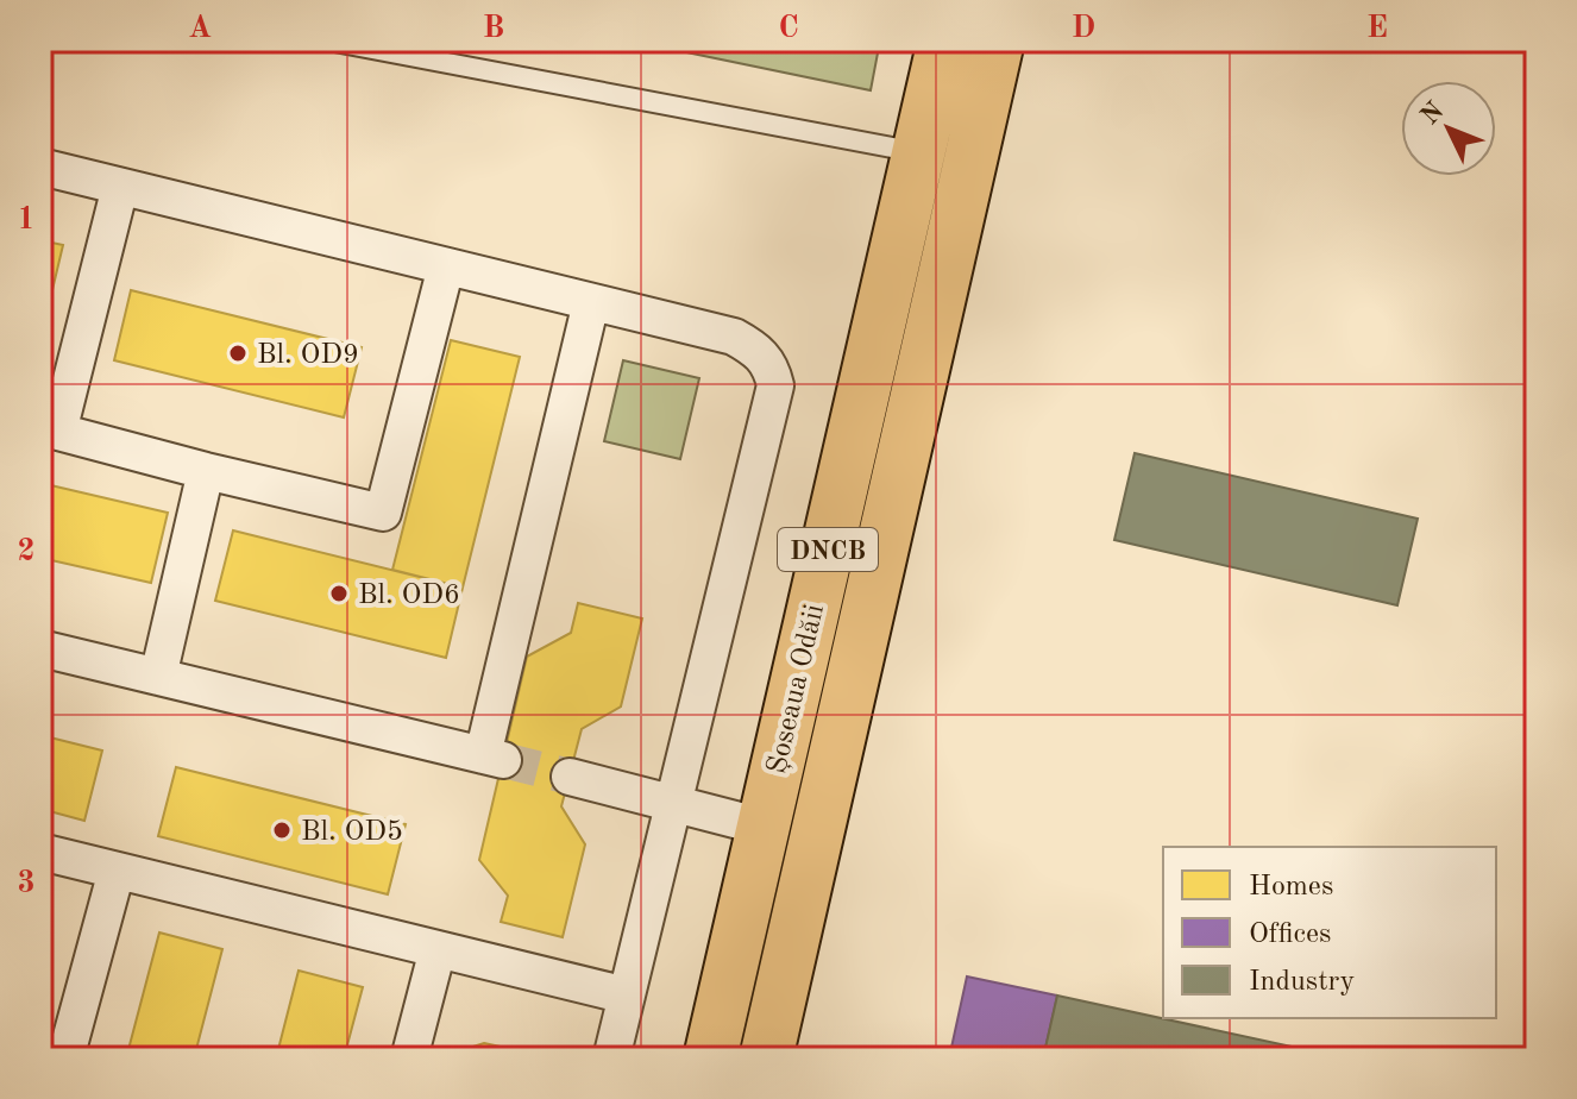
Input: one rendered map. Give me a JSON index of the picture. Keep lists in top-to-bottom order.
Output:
{
  "streets": {
    "main road": ["DNCB", "Șoseaua Odăii"]
  },
  "places": ["Bl. OD9", "Bl. OD6", "Bl. OD5"],
  "legend": ["Homes", "Offices", "Industry"],
  "north": "top left",
  "grid": {
    "columns": [
      "A",
      "B",
      "C",
      "D",
      "E"
    ],
    "rows": ["1", "2", "3"]
  }
}
